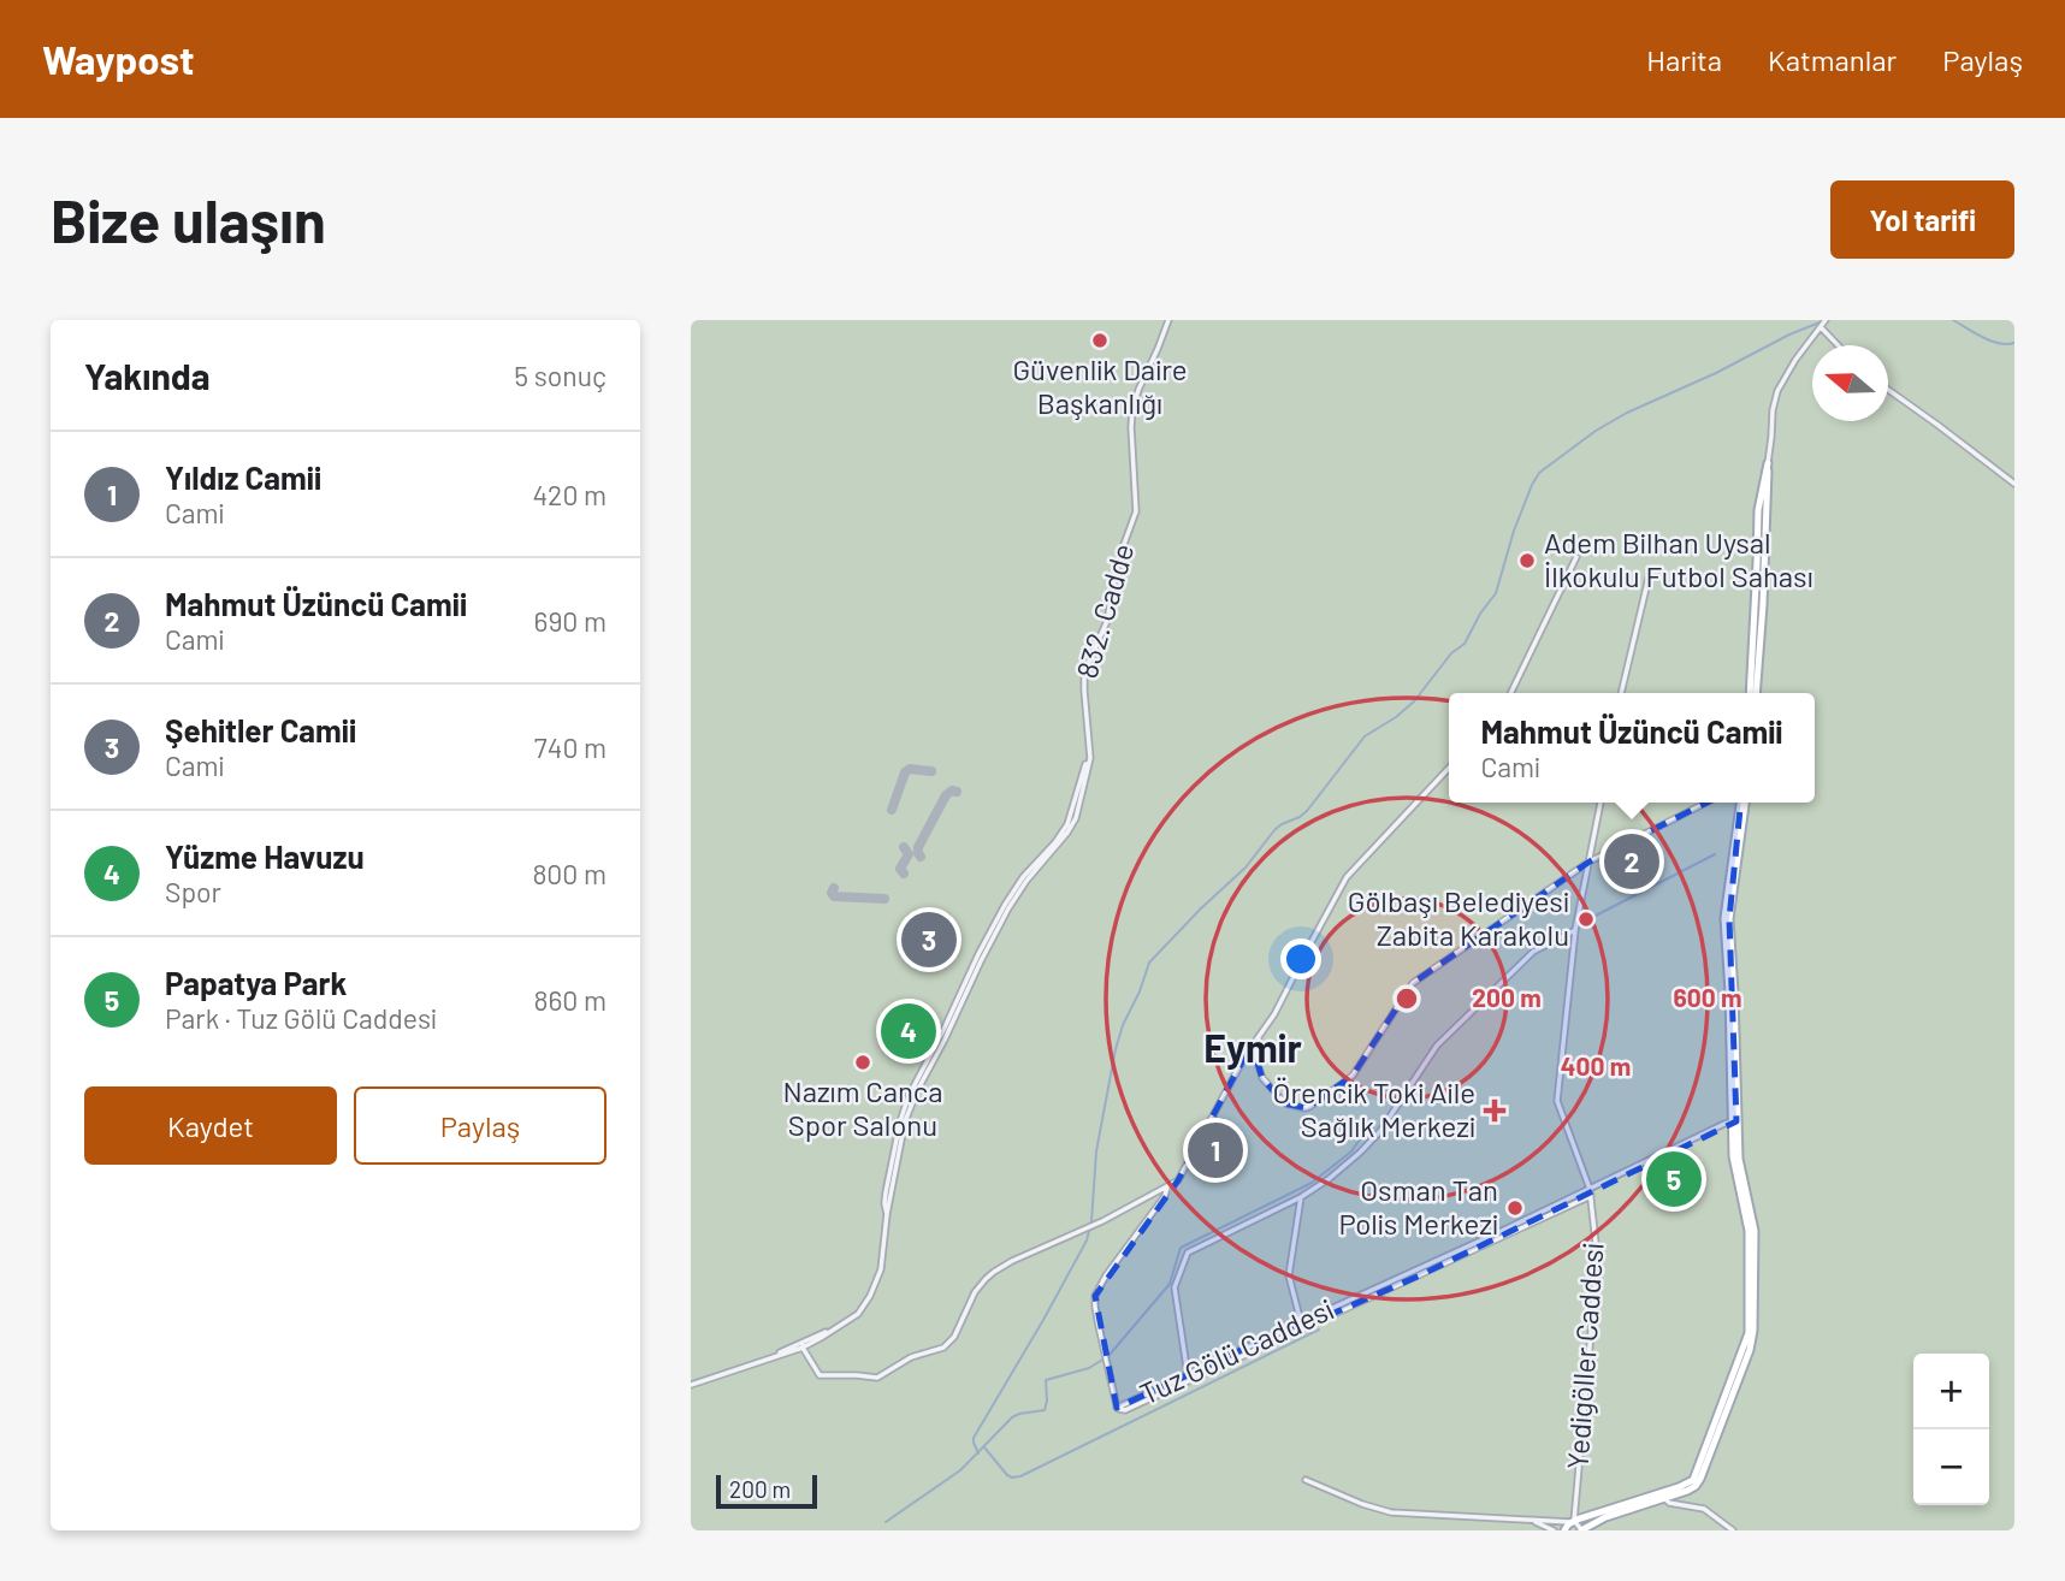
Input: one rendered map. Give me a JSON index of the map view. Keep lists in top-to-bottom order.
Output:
{
  "streets": {
    "street": ["832. Cadde", "Tuz Gölü Caddesi", "Yedigöller Caddesi"]
  },
  "crossings": [
    ["Tuz Gölü Caddesi", "Yedigöller Caddesi"]
  ],
  "districts": ["Eymir"],
  "places": {
    "other": [
      "Güvenlik Daire Başkanlığı",
      "Adem Bilhan Uysal İlkokulu Futbol Sahası",
      "Gölbaşı Belediyesi Zabita Karakolu",
      "Nazım Canca Spor Salonu",
      "Osman Tan Polis Merkezi"
    ],
    "health": ["Örencik Toki Aile Sağlık Merkezi"]
  },
  "scale_bar": "200 m",
  "north": "left",
  "page": {
    "header": "Waypost",
    "nav": ["Harita", "Katmanlar", "Paylaş"],
    "buttons": [
      "Yol tarifi",
      ["Kaydet", "Paylaş"]
    ],
    "title": "Bize ulaşın",
    "heading": ["Yakında", "5 sonuç"],
    "list": [
      {
        "mark": "1",
        "name": "Yıldız Camii",
        "note": "Cami",
        "value": "420 m"
      },
      {
        "mark": "2",
        "name": "Mahmut Üzüncü Camii",
        "note": "Cami",
        "value": "690 m"
      },
      {
        "mark": "3",
        "name": "Şehitler Camii",
        "note": "Cami",
        "value": "740 m"
      },
      {
        "mark": "4",
        "name": "Yüzme Havuzu",
        "note": "Spor",
        "value": "800 m"
      },
      {
        "mark": "5",
        "name": "Papatya Park",
        "note": "Park · Tuz Gölü Caddesi",
        "value": "860 m"
      }
    ],
    "popup": ["Mahmut Üzüncü Camii", "Cami"],
    "pins": [
      "2",
      "3",
      "4",
      "1",
      "5"
    ],
    "map_buttons": ["+", "−"],
    "scale": "200 m"
  },
  "rings": ["200 m", "600 m", "400 m"]
}
